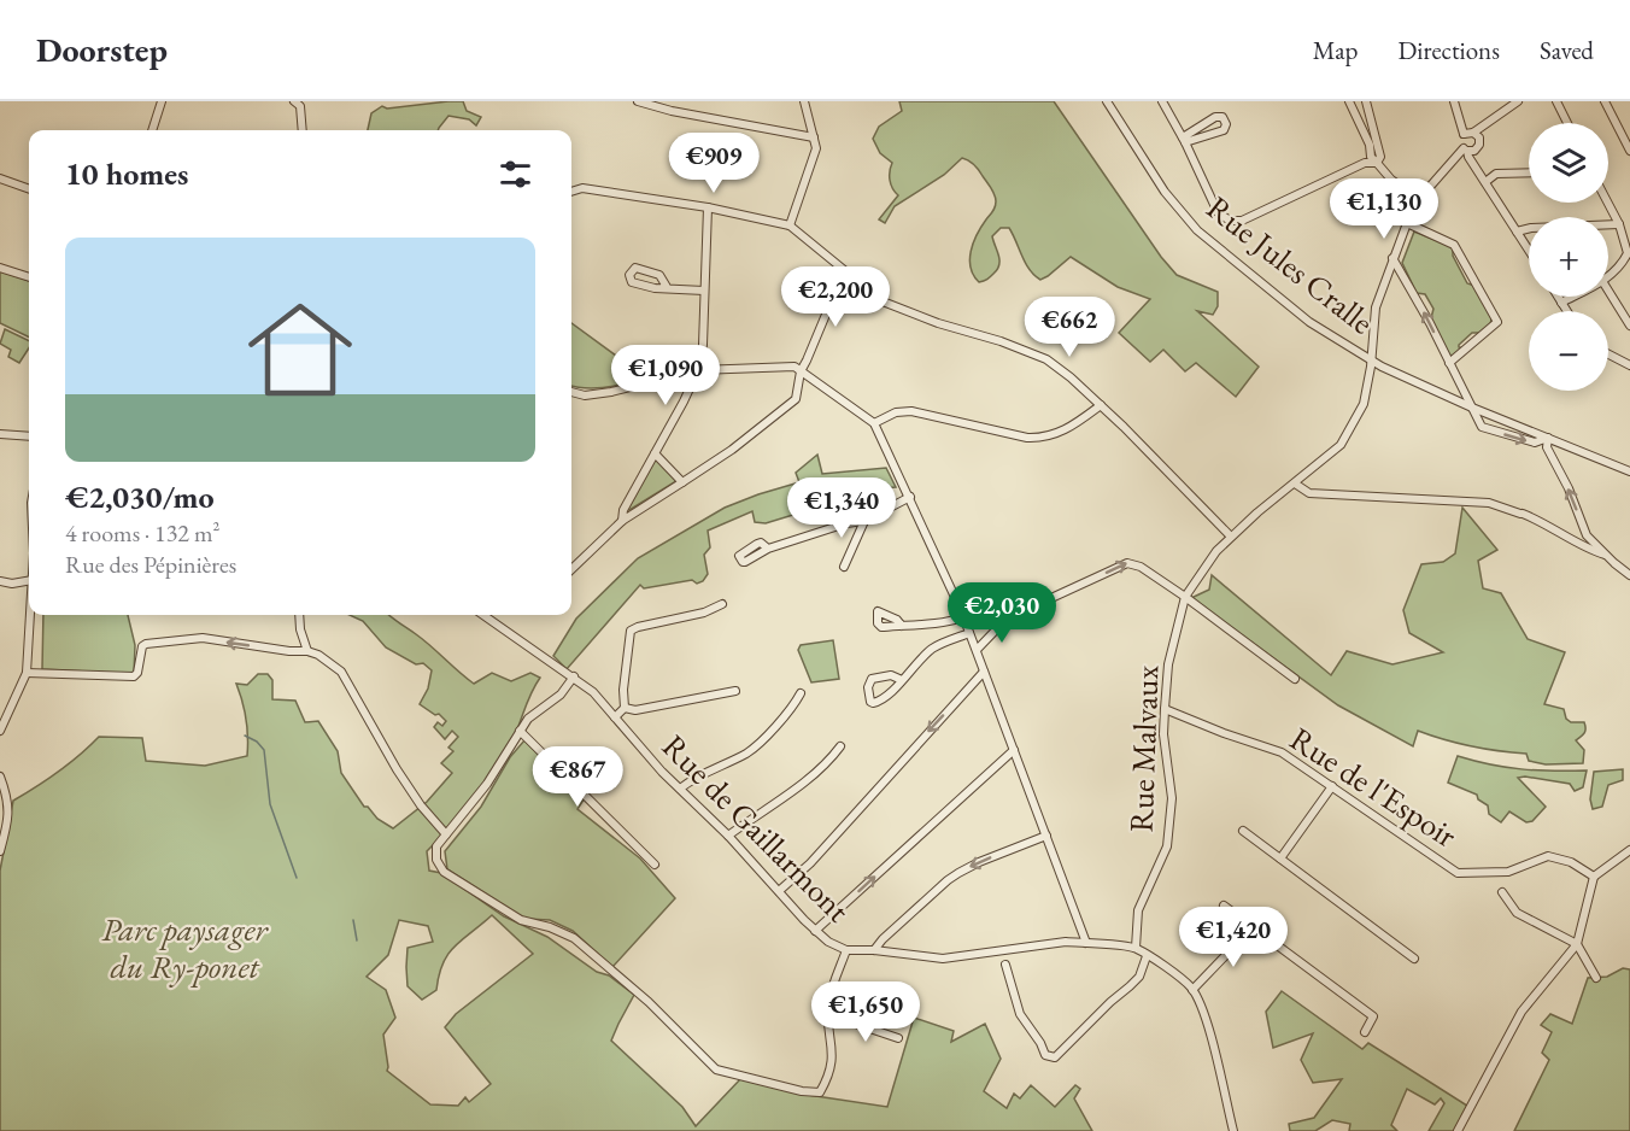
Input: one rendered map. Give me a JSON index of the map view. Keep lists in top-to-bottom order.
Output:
{
  "streets": {
    "street": [
      "Rue Jules Cralle",
      "Rue Malvaux",
      "Rue de l'Espoir",
      "Rue de Gaillarmont"
    ]
  },
  "crossings": [
    ["Rue Jules Cralle", "Rue Malvaux"],
    ["Rue Malvaux", "Rue de l'Espoir"],
    ["Rue Malvaux", "Rue de Gaillarmont"]
  ],
  "parks": ["Parc paysager du Ry-ponet"],
  "page": {
    "header": "Doorstep",
    "nav": ["Map", "Directions", "Saved"],
    "map_buttons": ["+", "−"],
    "heading": "10 homes",
    "price": [
      "€909",
      "€1,130",
      "€2,200",
      "€662",
      "€1,090",
      "€1,340",
      "€2,030",
      "€867",
      "€1,420",
      "€1,650"
    ],
    "list": [
      {
        "name": "€2,030/mo",
        "note": "4 rooms · 132 m² · Rue des Pépinières"
      }
    ]
  }
}
